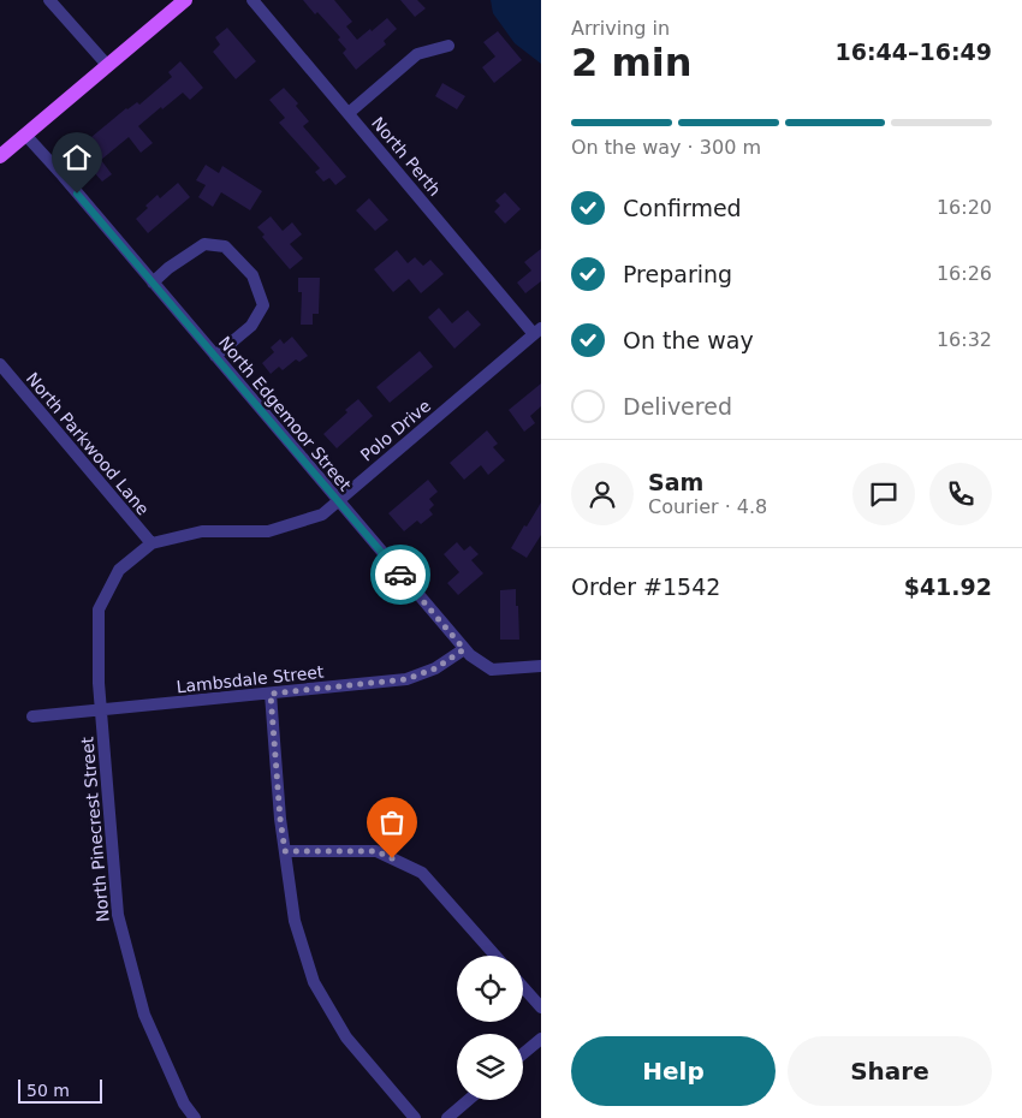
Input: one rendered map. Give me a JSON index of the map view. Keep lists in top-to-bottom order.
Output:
{
  "streets": {
    "street": [
      "North Perth",
      "North Edgemoor Street",
      "Polo Drive",
      "North Parkwood Lane",
      "Lambsdale Street",
      "North Pinecrest Street"
    ]
  },
  "crossings": [
    ["North Perth", "Polo Drive"],
    ["North Edgemoor Street", "Polo Drive"],
    ["North Edgemoor Street", "Lambsdale Street"],
    ["Polo Drive", "North Parkwood Lane"],
    ["Polo Drive", "North Pinecrest Street"],
    ["North Parkwood Lane", "North Pinecrest Street"],
    ["Lambsdale Street", "North Pinecrest Street"]
  ],
  "scale_bar": "50 m",
  "page": {
    "heading": ["2 min", "Arriving in", "16:44–16:49"],
    "panel": [
      "Sam",
      "Courier · 4.8",
      "Order #1542",
      "$41.92"
    ],
    "bar": "On the way · 300 m",
    "list": [
      ["Confirmed", "16:20"],
      ["Preparing", "16:26"],
      ["On the way", "16:32"],
      "Delivered"
    ],
    "buttons": ["Help", "Share"],
    "scale": "50 m"
  }
}
